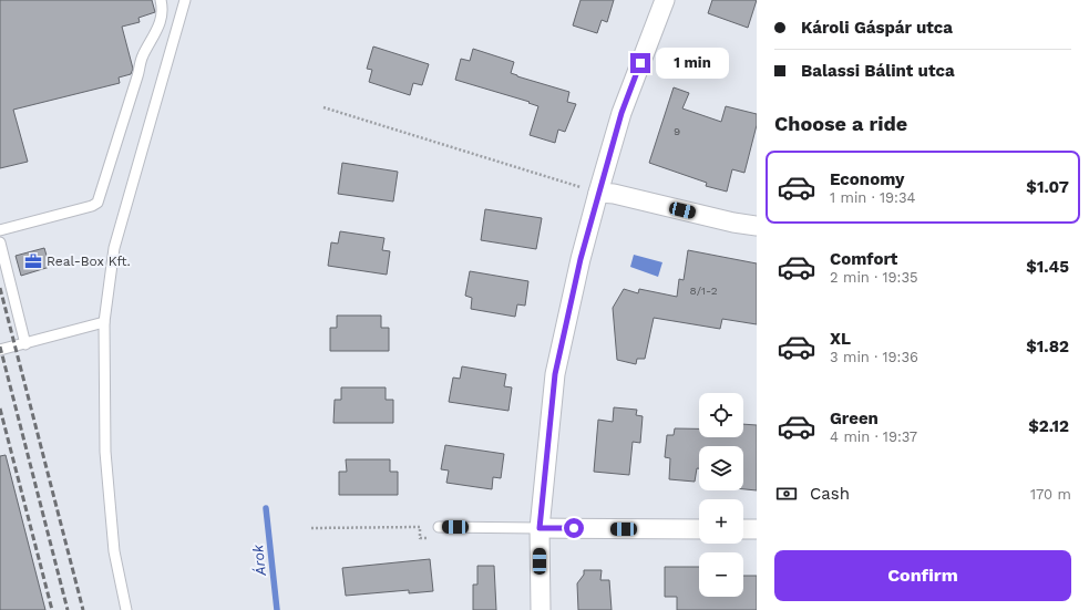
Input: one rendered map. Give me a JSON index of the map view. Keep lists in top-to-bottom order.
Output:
{
  "water": ["Árok"],
  "places": {
    "office": ["Real-Box Kft."]
  },
  "house_numbers": ["9", "8/1-2"],
  "page": {
    "banner": ["Károli Gáspár utca", "Balassi Bálint utca"],
    "bubble": "1 min",
    "heading": "Choose a ride",
    "list": [
      {
        "name": "Economy",
        "note": "1 min · 19:34",
        "value": "$1.07"
      },
      {
        "name": "Comfort",
        "note": "2 min · 19:35",
        "value": "$1.45"
      },
      {
        "name": "XL",
        "note": "3 min · 19:36",
        "value": "$1.82"
      },
      {
        "name": "Green",
        "note": "4 min · 19:37",
        "value": "$2.12"
      }
    ],
    "map_buttons": ["+", "−"],
    "pay": ["Cash", "170 m"],
    "buttons": "Confirm"
  }
}
